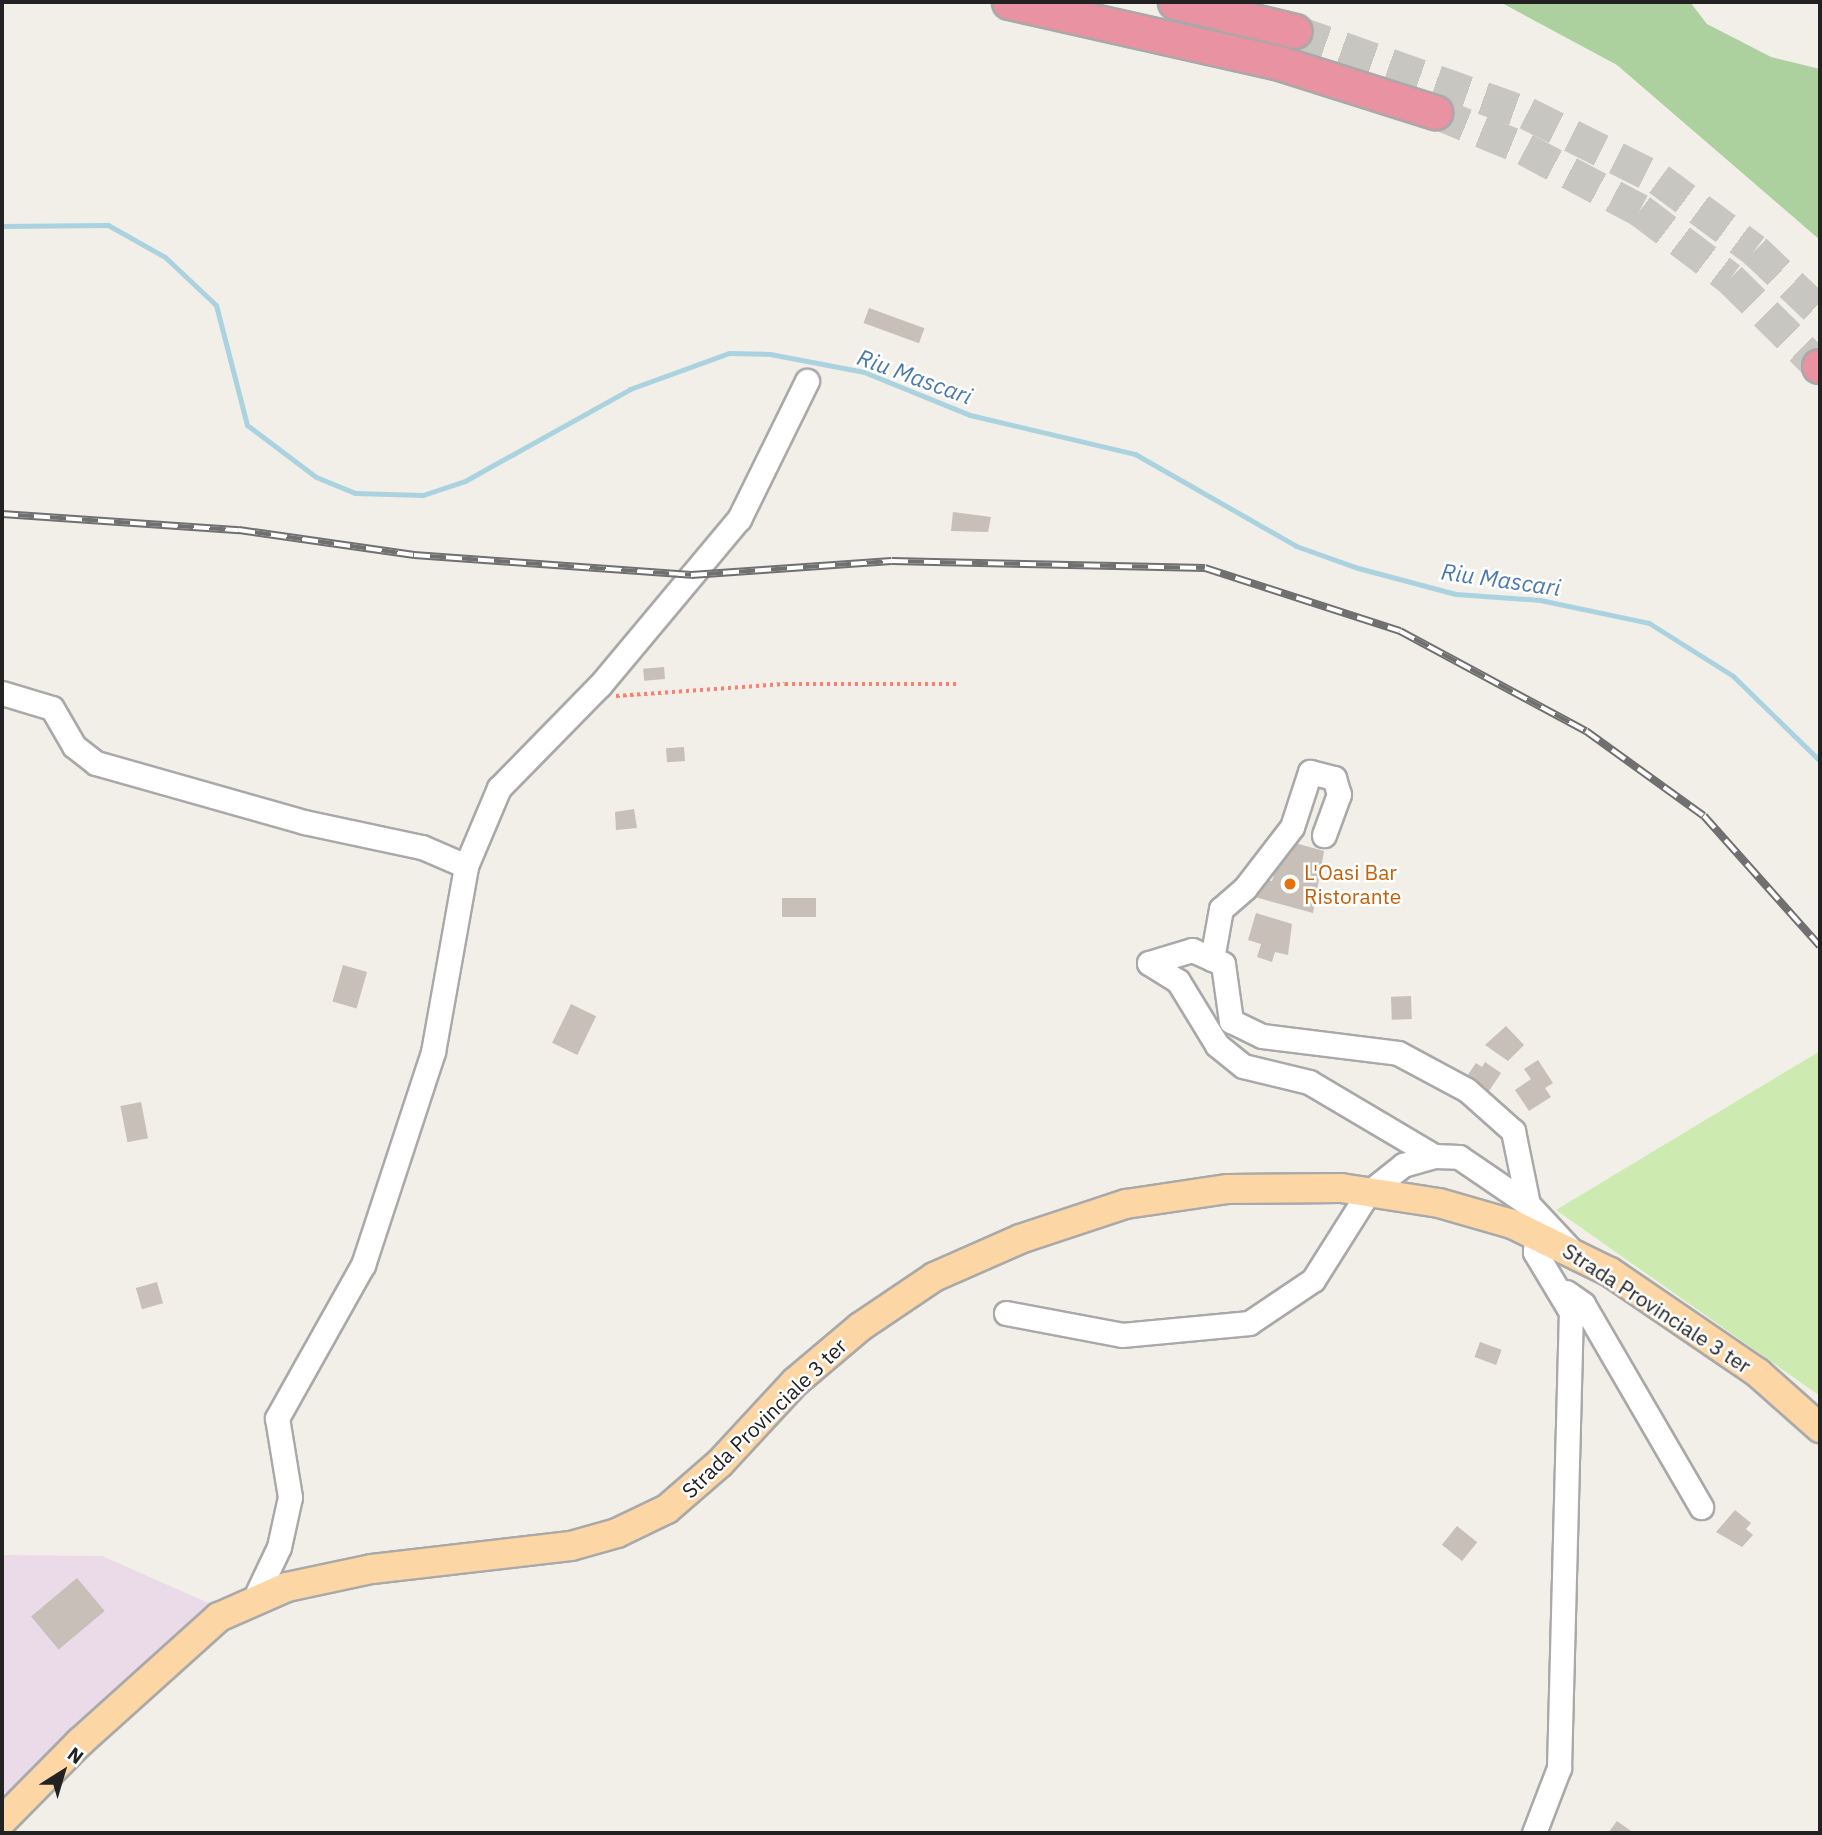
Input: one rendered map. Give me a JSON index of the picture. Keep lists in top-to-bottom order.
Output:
{
  "streets": {
    "main road": ["Strada Provinciale 3 ter"]
  },
  "water": ["Riu Mascari"],
  "places": ["L'Oasi Bar Ristorante"],
  "north": "top right"
}
